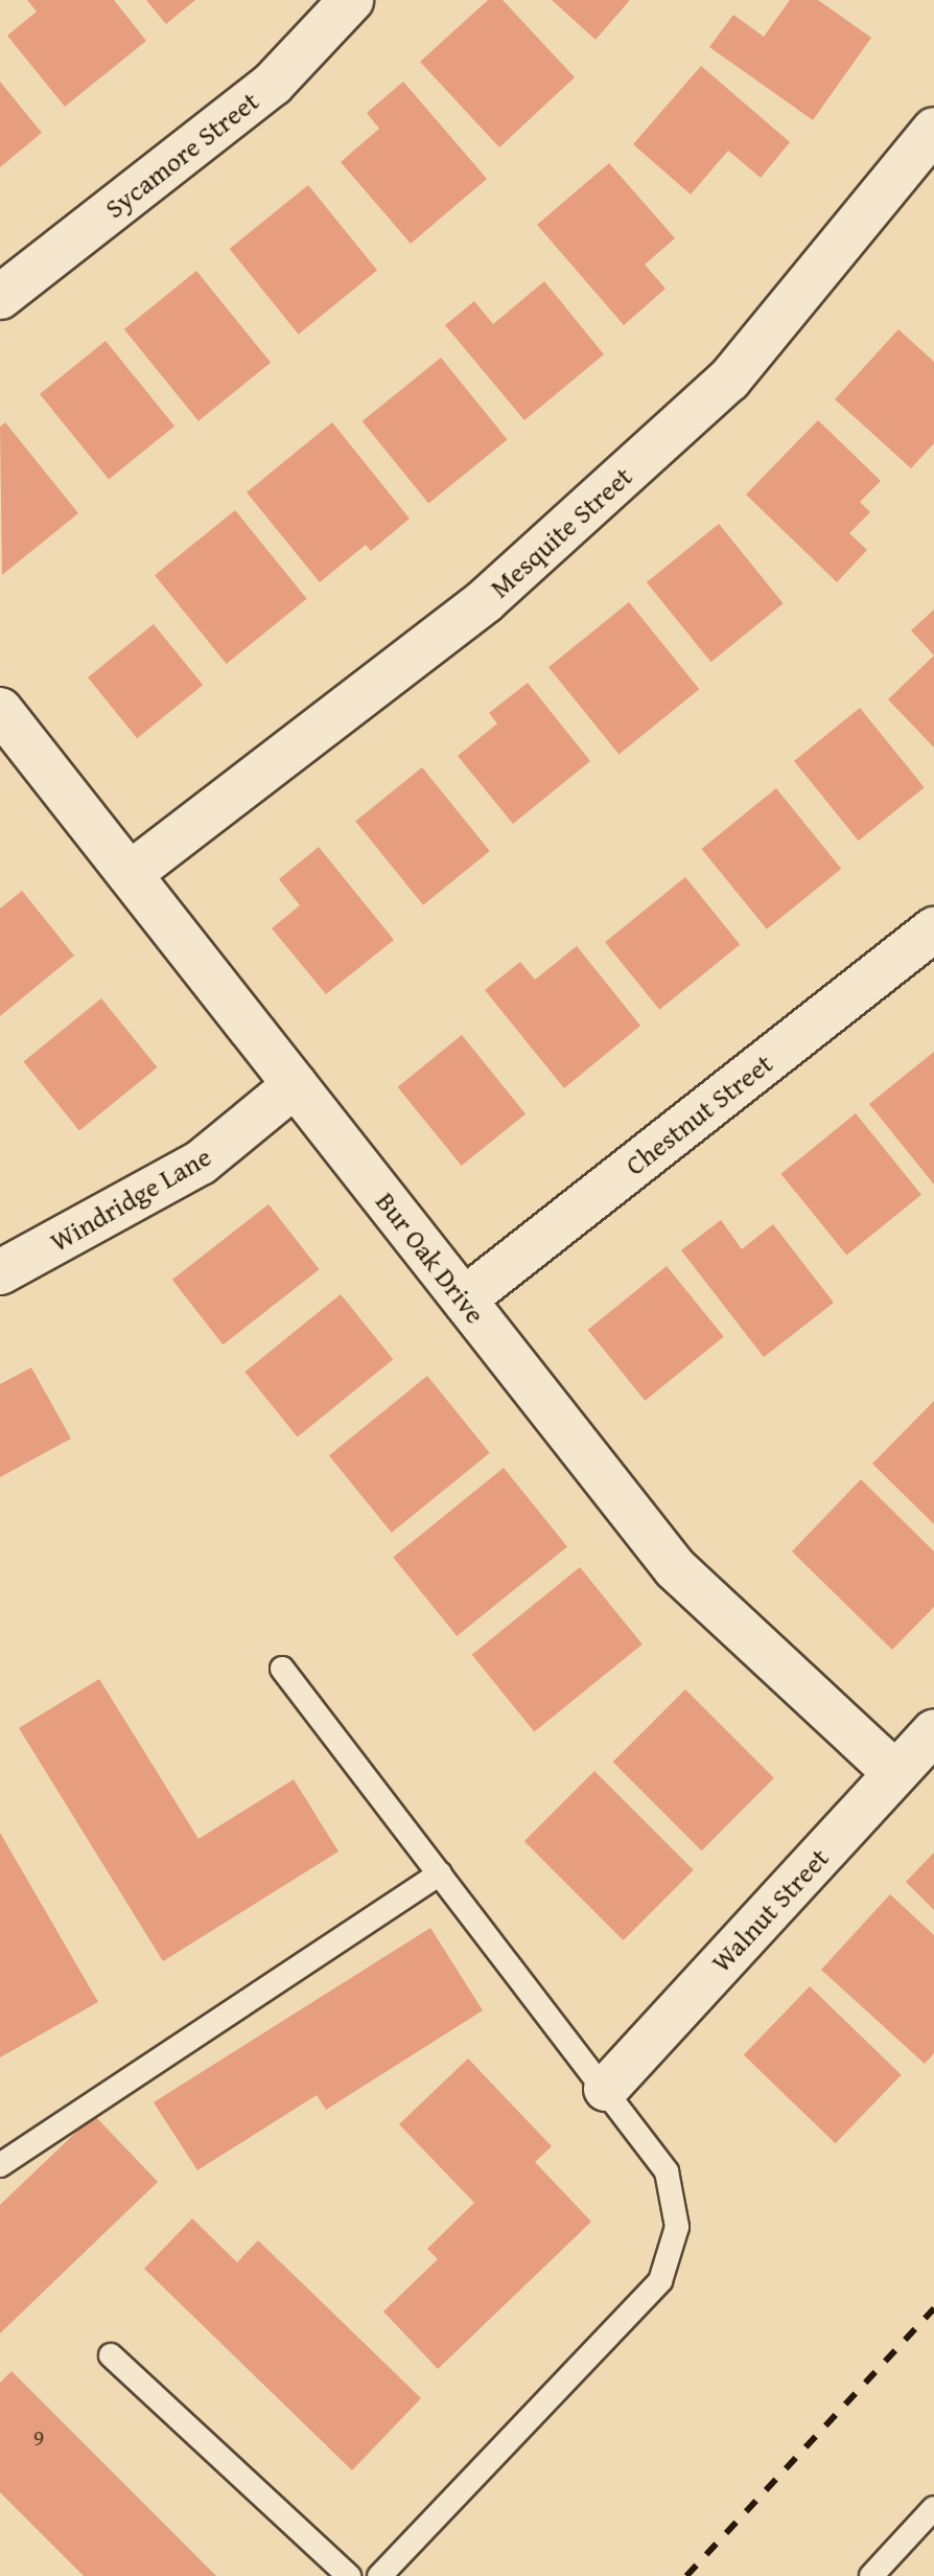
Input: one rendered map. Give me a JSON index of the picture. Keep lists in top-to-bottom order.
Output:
{
  "streets": {
    "street": [
      "Sycamore Street",
      "Mesquite Street",
      "Chestnut Street",
      "Windridge Lane",
      "Bur Oak Drive",
      "Walnut Street"
    ]
  },
  "crossings": [
    ["Mesquite Street", "Bur Oak Drive"],
    ["Chestnut Street", "Bur Oak Drive"],
    ["Windridge Lane", "Bur Oak Drive"],
    ["Bur Oak Drive", "Walnut Street"]
  ],
  "house_numbers": ["9"]
}
